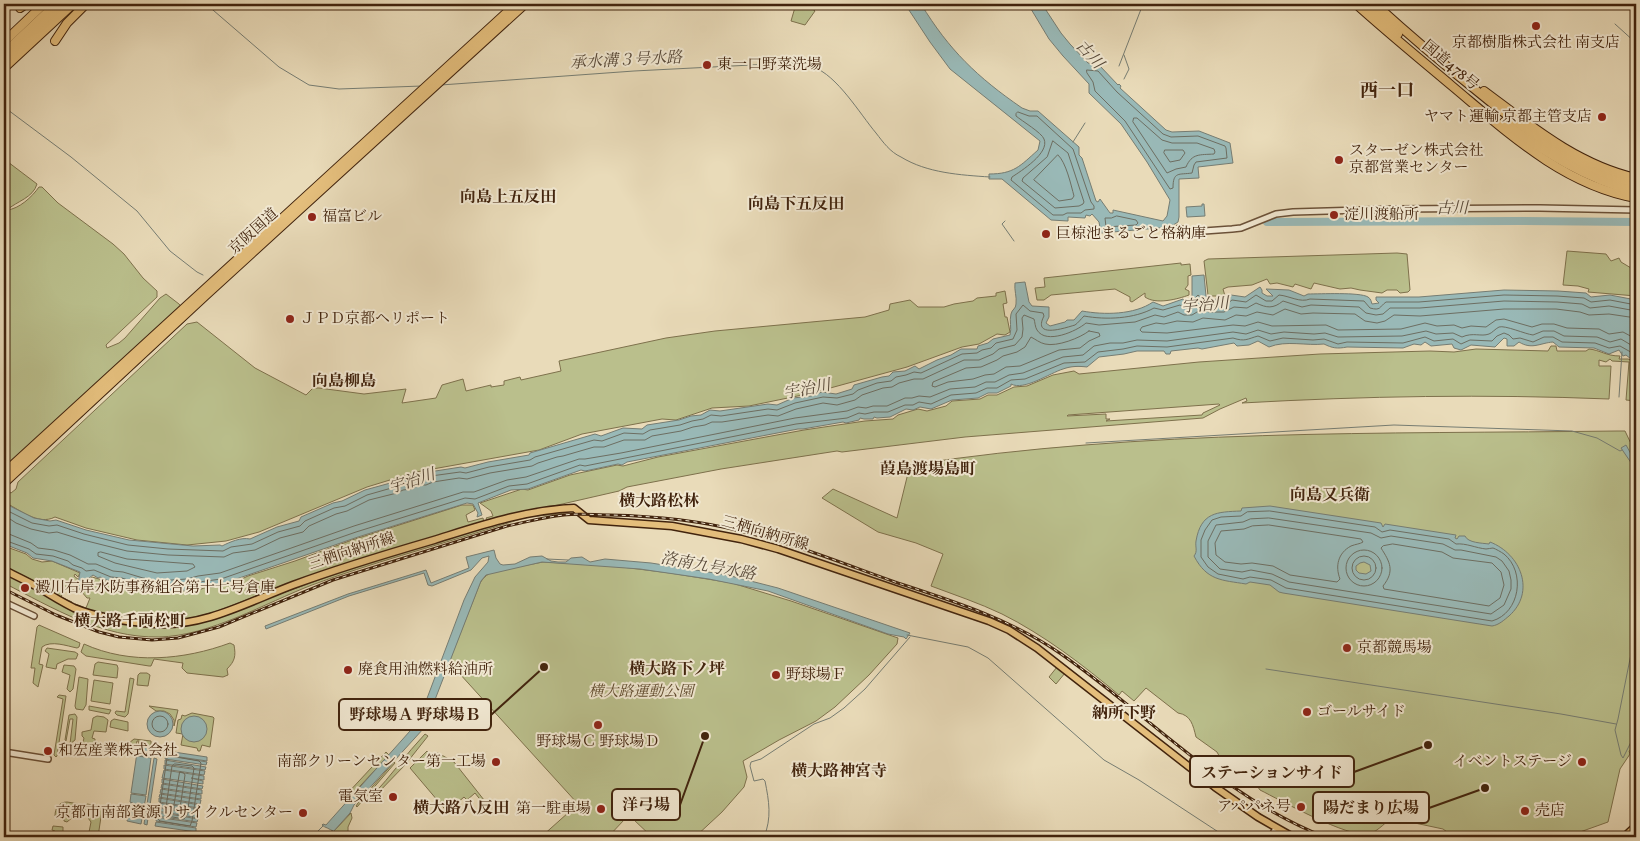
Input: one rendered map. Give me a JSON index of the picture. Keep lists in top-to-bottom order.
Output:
{
  "streets": {
    "highway": ["国道478号", "京阪国道"],
    "main road": ["三栖向納所線"]
  },
  "districts": [
    "西一口",
    "向島上五反田",
    "向島下五反田",
    "向島柳島",
    "葭島渡場島町",
    "向島又兵衛",
    "横大路松林",
    "横大路千両松町",
    "横大路下ノ坪",
    "納所下野",
    "横大路神宮寺",
    "横大路八反田"
  ],
  "water": [
    "古川",
    "承水溝３号水路",
    "宇治川",
    "洛南九号水路"
  ],
  "parks": ["横大路運動公園"],
  "places": [
    "京都樹脂株式会社 南支店",
    "東一口野菜洗場",
    "ヤマト運輸 京都主管支店",
    "スターゼン株式会社 京都営業センター",
    "淀川渡船所",
    "福富ビル",
    "巨椋池まるごと格納庫",
    "ＪＰＤ京都ヘリポート",
    "澱川右岸水防事務組合第十七号倉庫",
    "京都競馬場",
    "野球場Ａ 野球場Ｂ",
    "廃食用油燃料給油所",
    "野球場Ｆ",
    "ゴールサイド",
    "野球場Ｃ 野球場Ｄ",
    "洋弓場",
    "ステーションサイド",
    "和宏産業株式会社",
    "南部クリーンセンター第一工場",
    "イベントステージ",
    "陽だまり広場",
    "電気室",
    "アパパネ号",
    "第一駐車場",
    "売店",
    "京都市南部資源リサイクルセンター"
  ]
}
